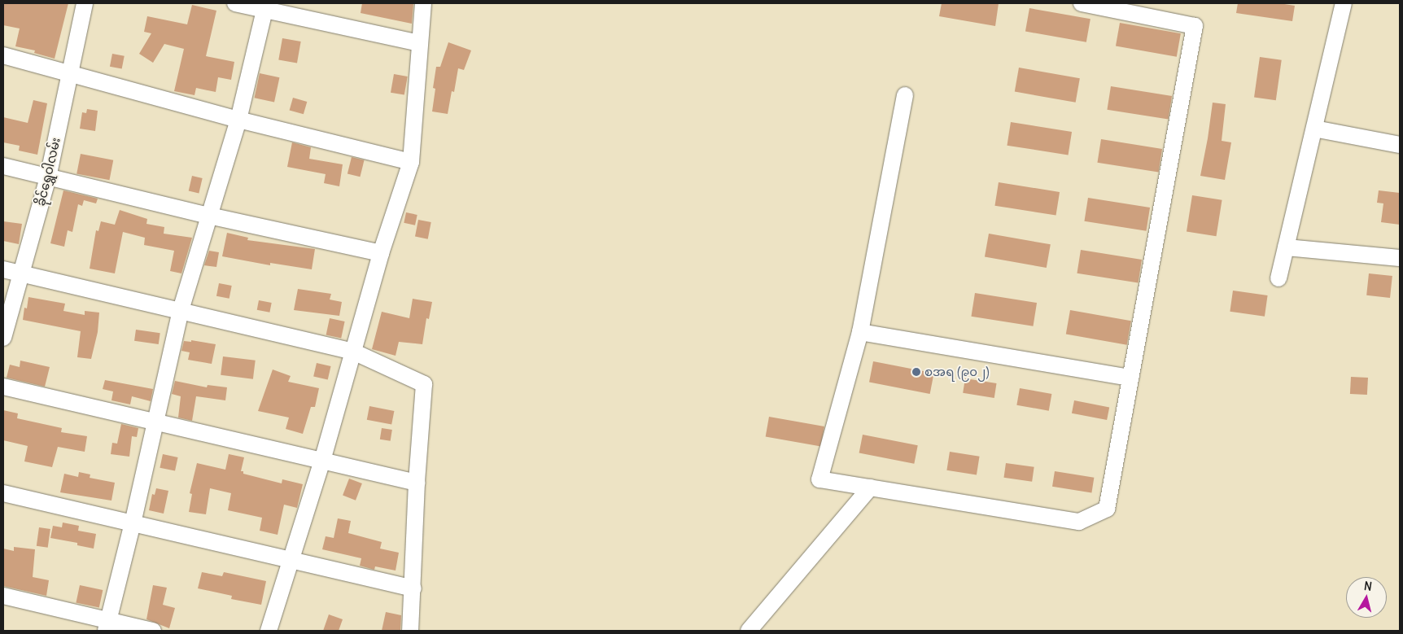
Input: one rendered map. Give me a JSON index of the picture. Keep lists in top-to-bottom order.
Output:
{
  "streets": {
    "street": ["ခိုင်ရွှေဝါလမ်း"]
  },
  "places": ["စအရ (၉၀၂)"],
  "north": "top"
}
